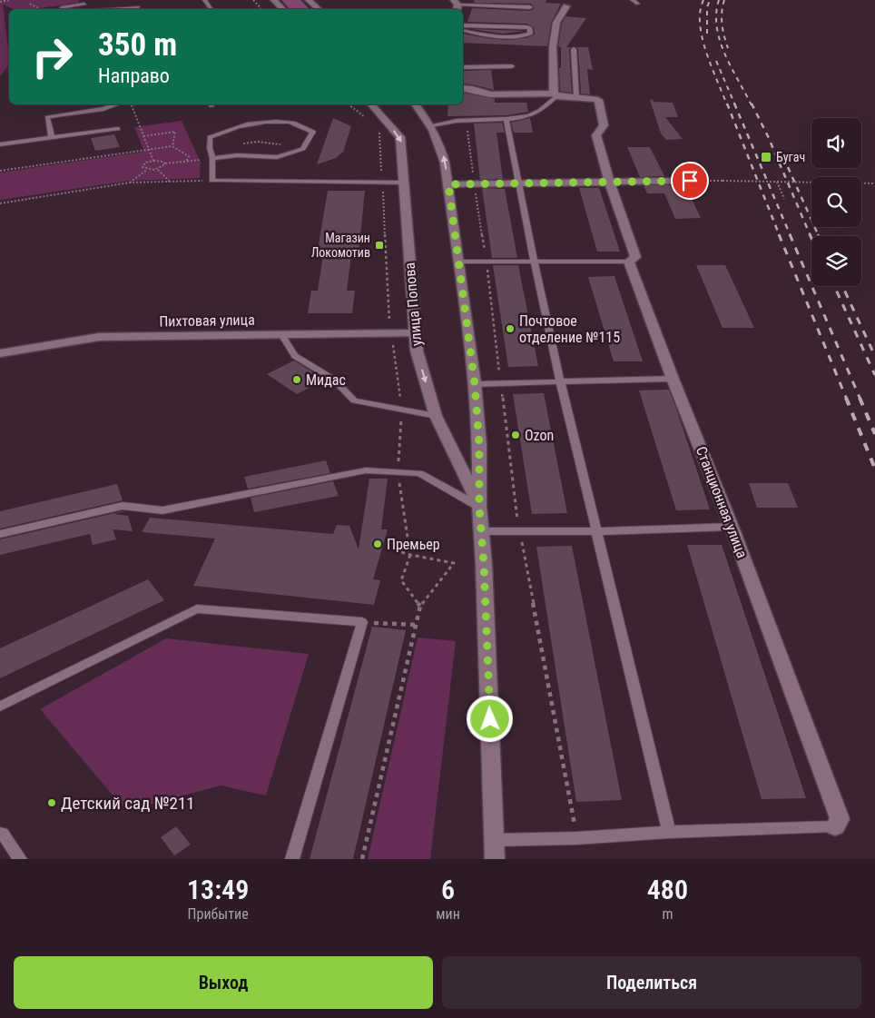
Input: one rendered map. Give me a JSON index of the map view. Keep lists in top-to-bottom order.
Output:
{
  "streets": {
    "street": ["улица Попова", "Пихтовая улица", "Станционная улица"]
  },
  "crossings": [
    ["улица Попова", "Пихтовая улица"]
  ],
  "places": {
    "transit": ["Бугач", "Магазин Локомотив"],
    "other": [
      "Почтовое отделение №115",
      "Мидас",
      "Ozon",
      "Премьер",
      "Детский сад №211"
    ]
  },
  "page": {
    "turn": ["350 m", "Направо"],
    "eta": [
      "13:49",
      "Прибытие",
      "6",
      "мин",
      "480",
      "m"
    ],
    "buttons": ["Выход", "Поделиться"]
  }
}
